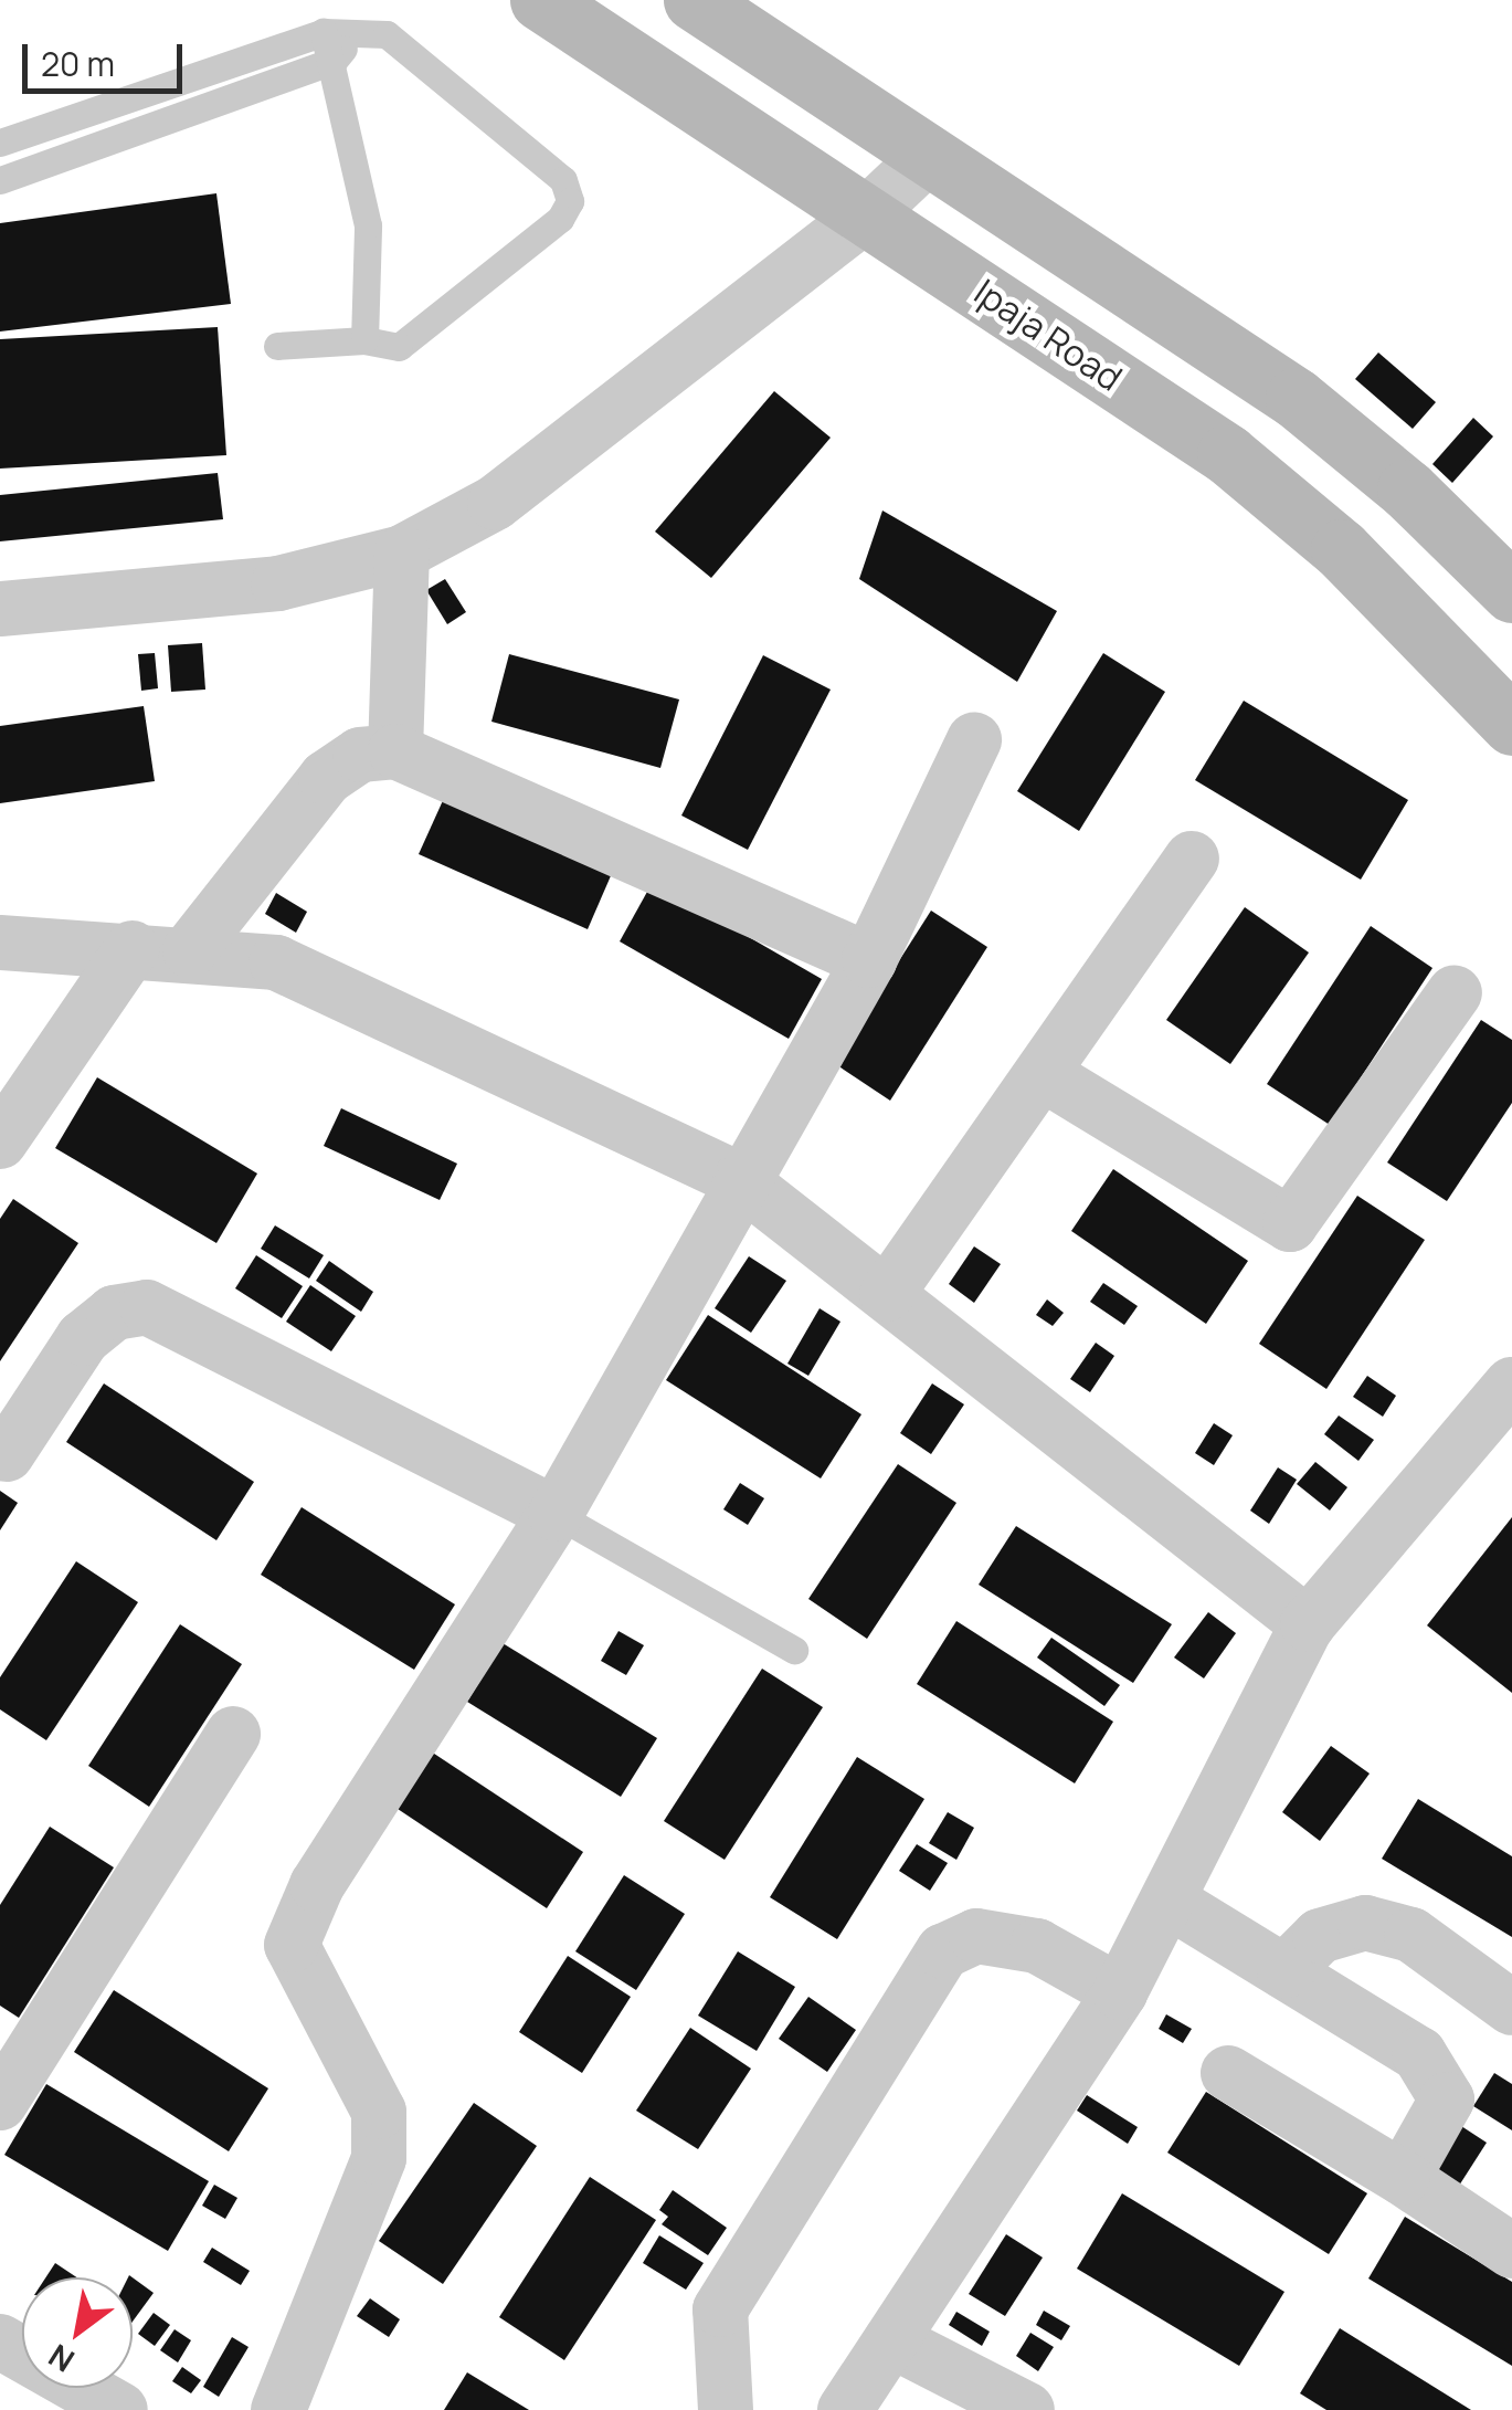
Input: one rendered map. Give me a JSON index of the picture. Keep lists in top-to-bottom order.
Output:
{
  "streets": {
    "main road": ["Ipaja Road"]
  },
  "scale_bar": "20 m",
  "north": "bottom left"
}
